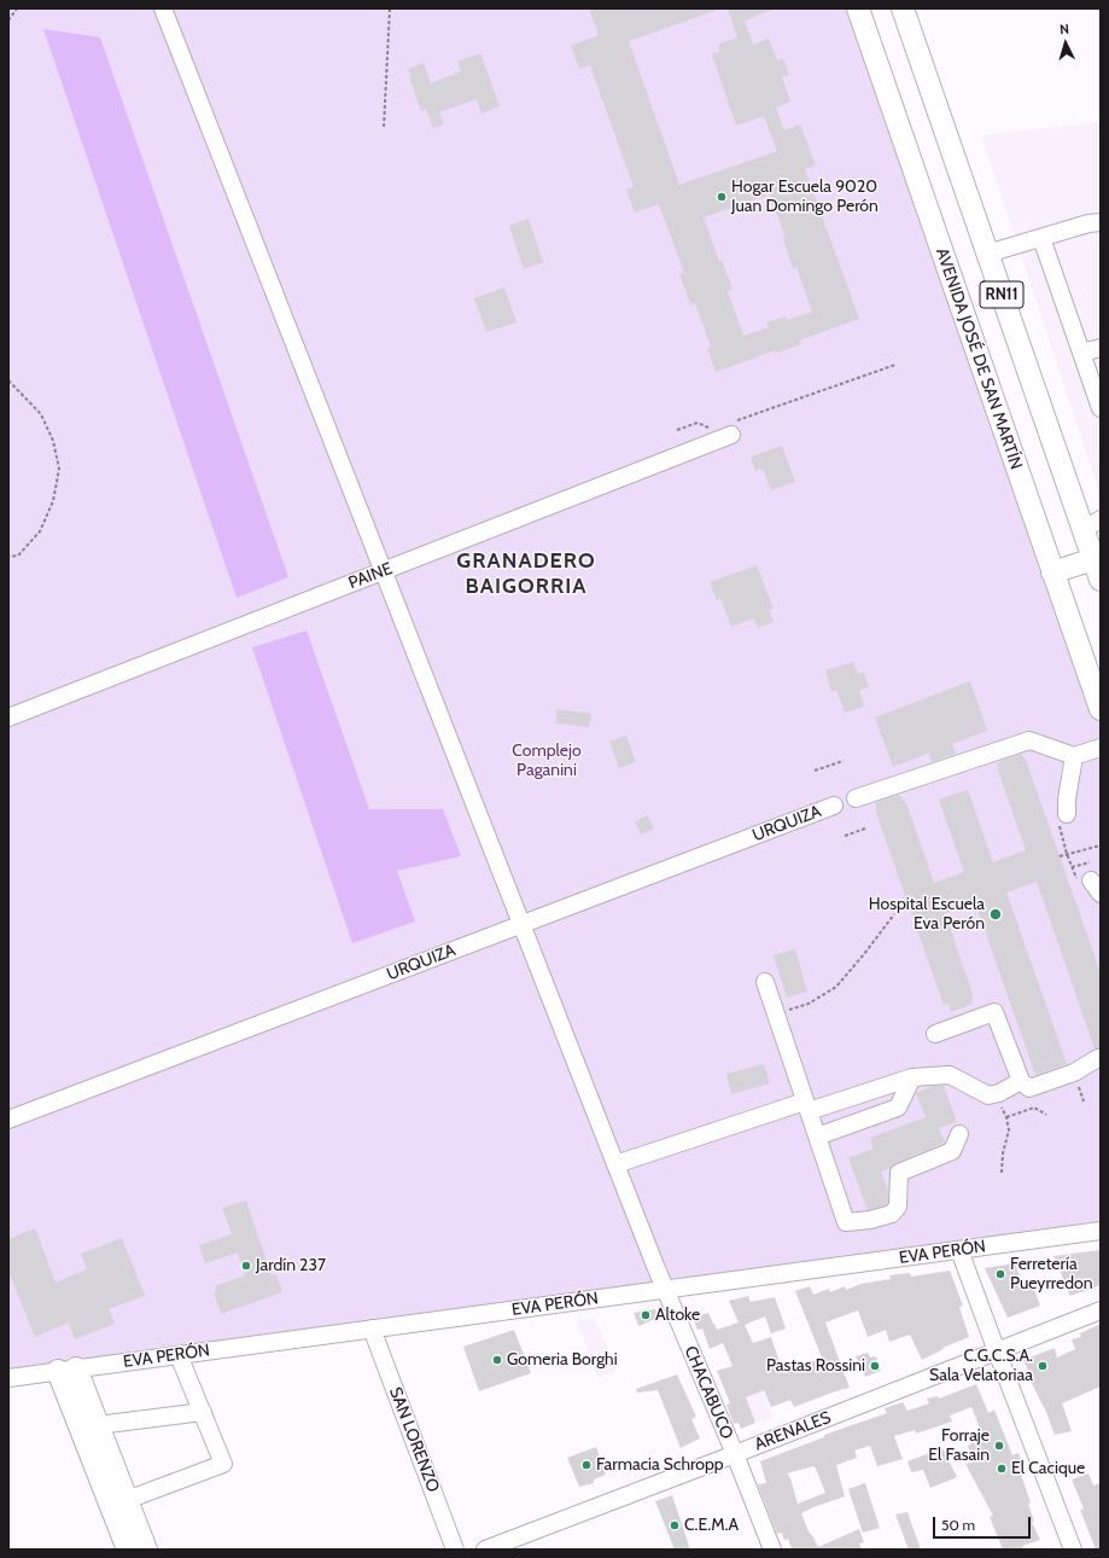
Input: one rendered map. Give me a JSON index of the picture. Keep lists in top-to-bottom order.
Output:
{
  "streets": {
    "main road": ["RN11", "AVENIDA JOSÉ DE SAN MARTÍN"],
    "street": [
      "PAINE",
      "URQUIZA",
      "EVA PERÓN",
      "CHACABUCO",
      "ARENALES",
      "SAN LORENZO"
    ]
  },
  "crossings": [
    ["PAINE", "CHACABUCO"],
    ["URQUIZA", "CHACABUCO"],
    ["EVA PERÓN", "CHACABUCO"],
    ["EVA PERÓN", "SAN LORENZO"],
    ["CHACABUCO", "ARENALES"]
  ],
  "districts": ["GRANADERO BAIGORRIA"],
  "parks": ["Complejo Paganini"],
  "places": [
    "Hogar Escuela 9020 Juan Domingo Perón",
    "Hospital Escuela Eva Perón",
    "Jardín 237",
    "Ferretería Pueyrredon",
    "Altoke",
    "Gomeria Borghi",
    "Pastas Rossini",
    "C.G.C.S.A. Sala Velatoriaa",
    "Forraje El Fasain",
    "Farmacia Schropp",
    "El Cacique",
    "C.E.M.A"
  ],
  "scale_bar": "50 m",
  "north": "top"
}
